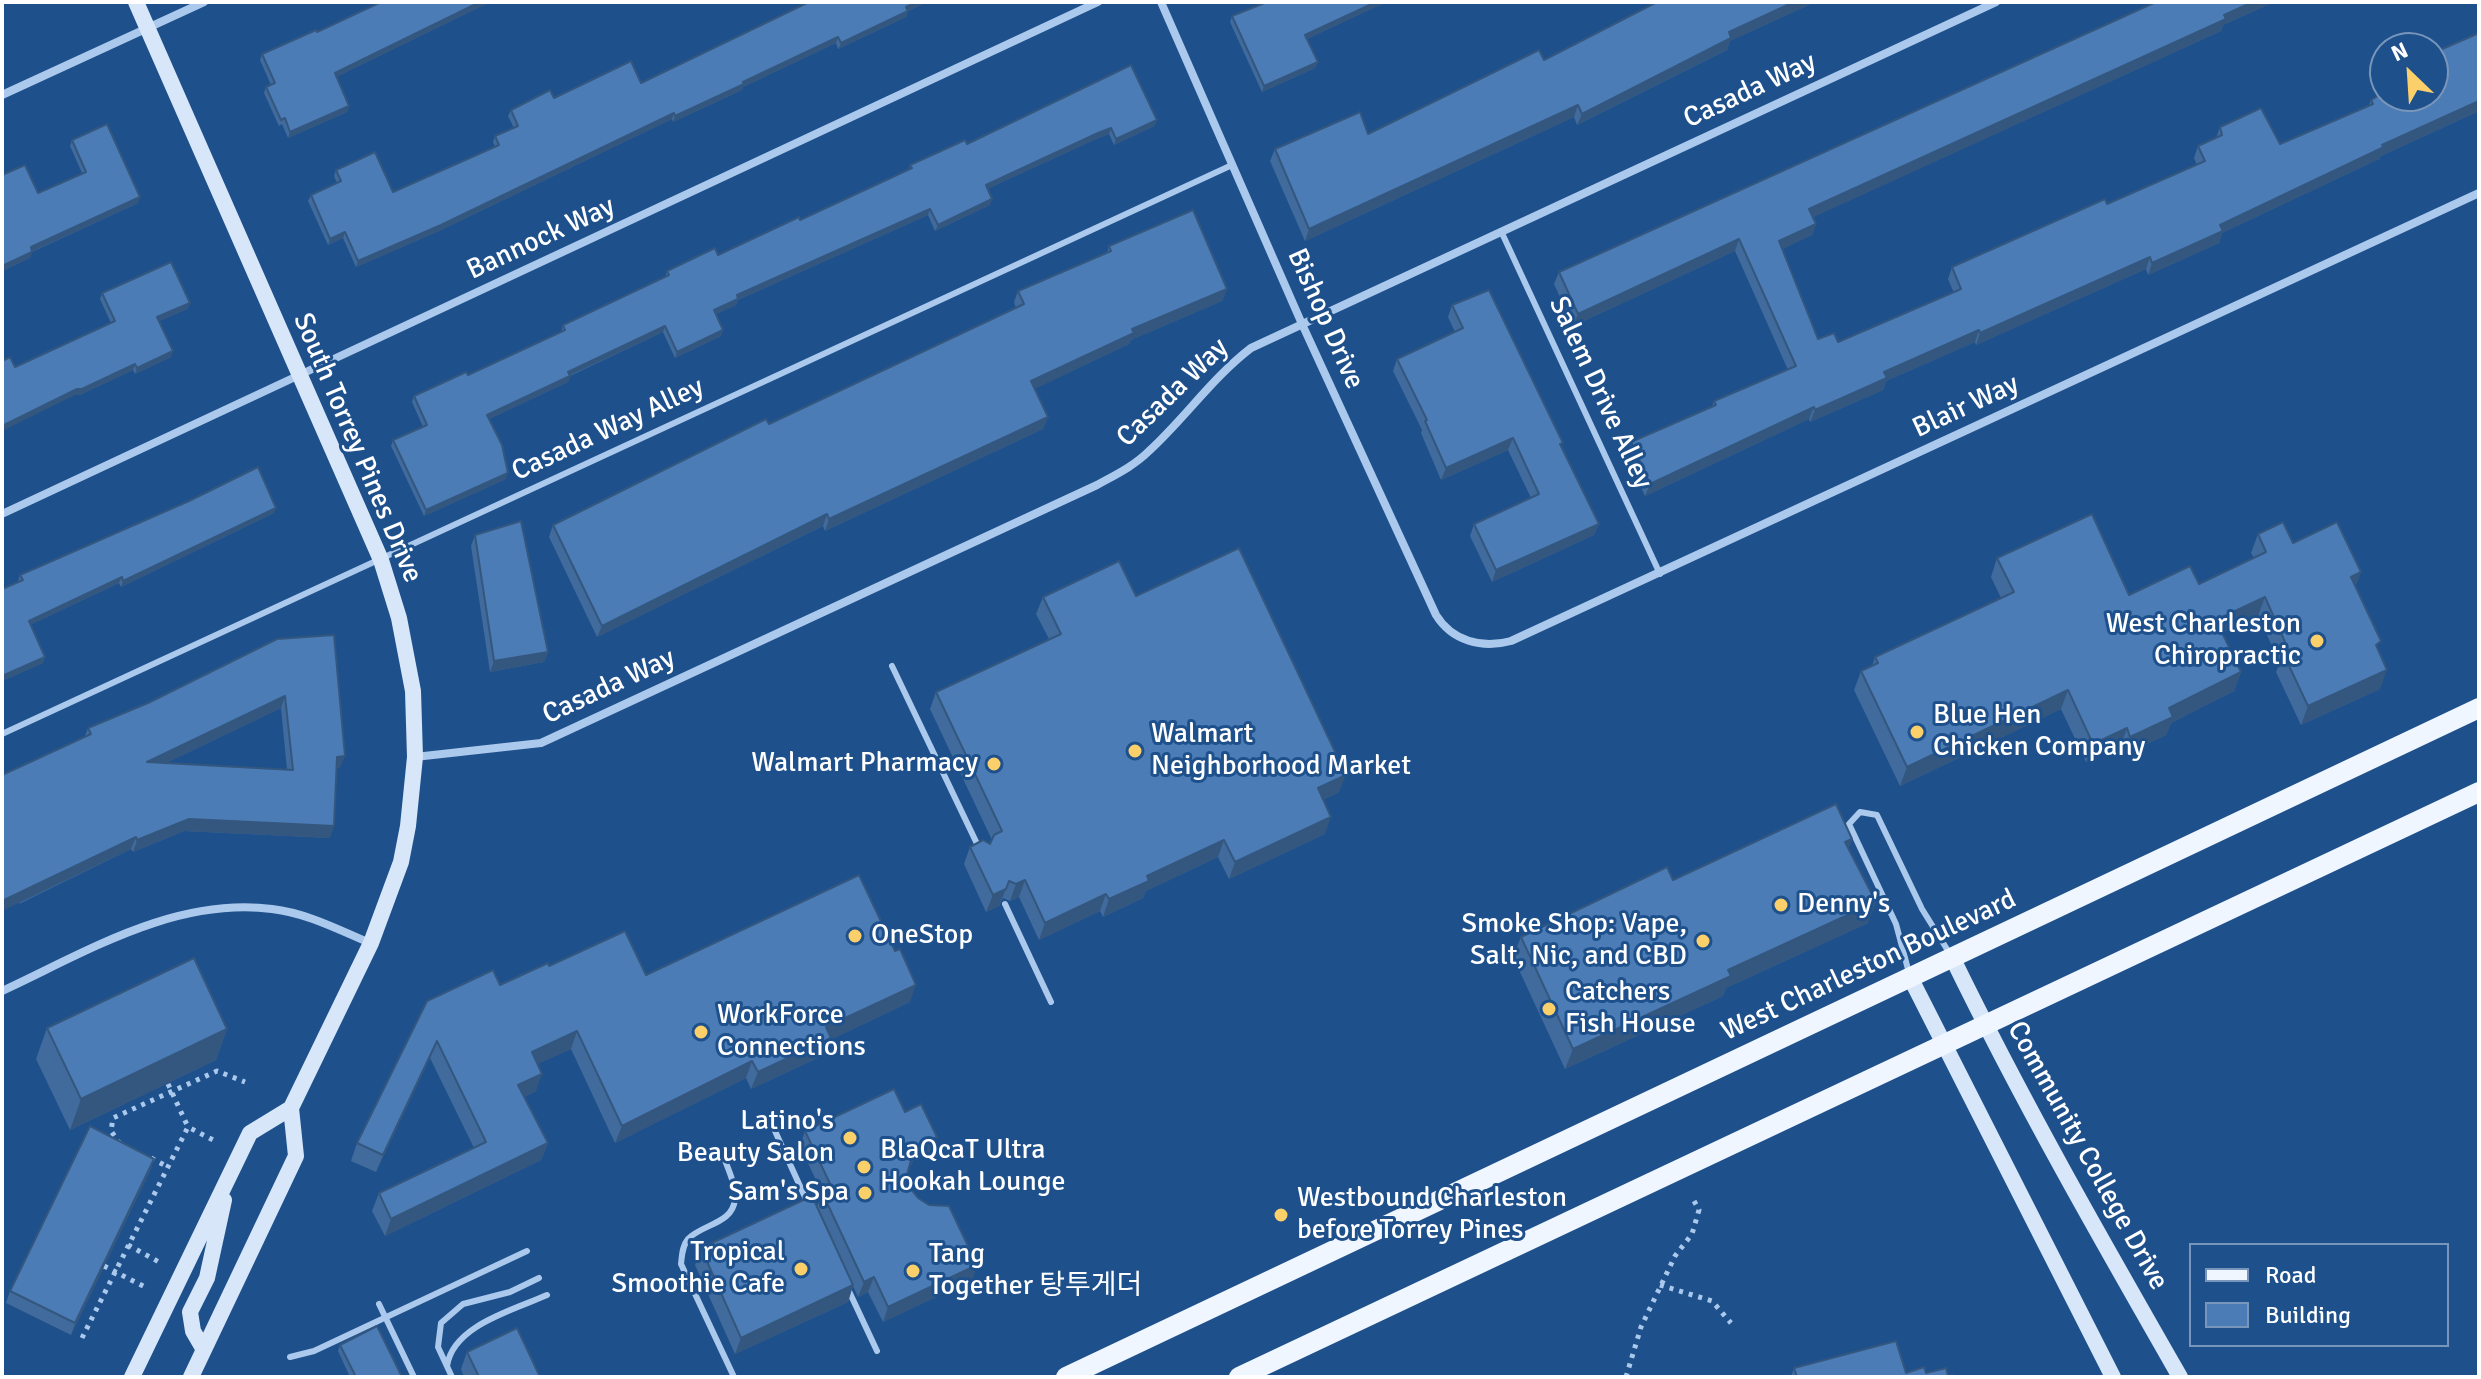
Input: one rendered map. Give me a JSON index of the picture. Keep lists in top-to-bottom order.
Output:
{
  "streets": {
    "main road": ["South Torrey Pines Drive", "West Charleston Boulevard", "Community College Drive"],
    "street": [
      "Casada Way",
      "Bannock Way",
      "Bishop Drive",
      "Blair Way"
    ],
    "lane": ["Salem Drive Alley", "Casada Way Alley"]
  },
  "crossings": [
    ["Casada Way", "Bishop Drive"],
    ["Casada Way", "Salem Drive Alley"],
    ["Casada Way", "South Torrey Pines Drive"],
    ["Bannock Way", "South Torrey Pines Drive"],
    ["Bishop Drive", "Blair Way"],
    ["Bishop Drive", "Casada Way Alley"],
    ["Salem Drive Alley", "Blair Way"],
    ["Casada Way Alley", "South Torrey Pines Drive"],
    ["West Charleston Boulevard", "Community College Drive"]
  ],
  "places": [
    "West Charleston Chiropractic",
    "Blue Hen Chicken Company",
    "Walmart Neighborhood Market",
    "Walmart Pharmacy",
    "Denny's",
    "OneStop",
    "Smoke Shop: Vape, Salt, Nic, and CBD",
    "Catchers Fish House",
    "WorkForce Connections",
    "Latino's Beauty Salon",
    "BlaQcaT Ultra Hookah Lounge",
    "Sam's Spa",
    "Westbound Charleston before Torrey Pines",
    "Tropical Smoothie Cafe",
    "Tang Together 탕투게더"
  ],
  "legend": ["Road", "Building"],
  "north": "top left"
}
